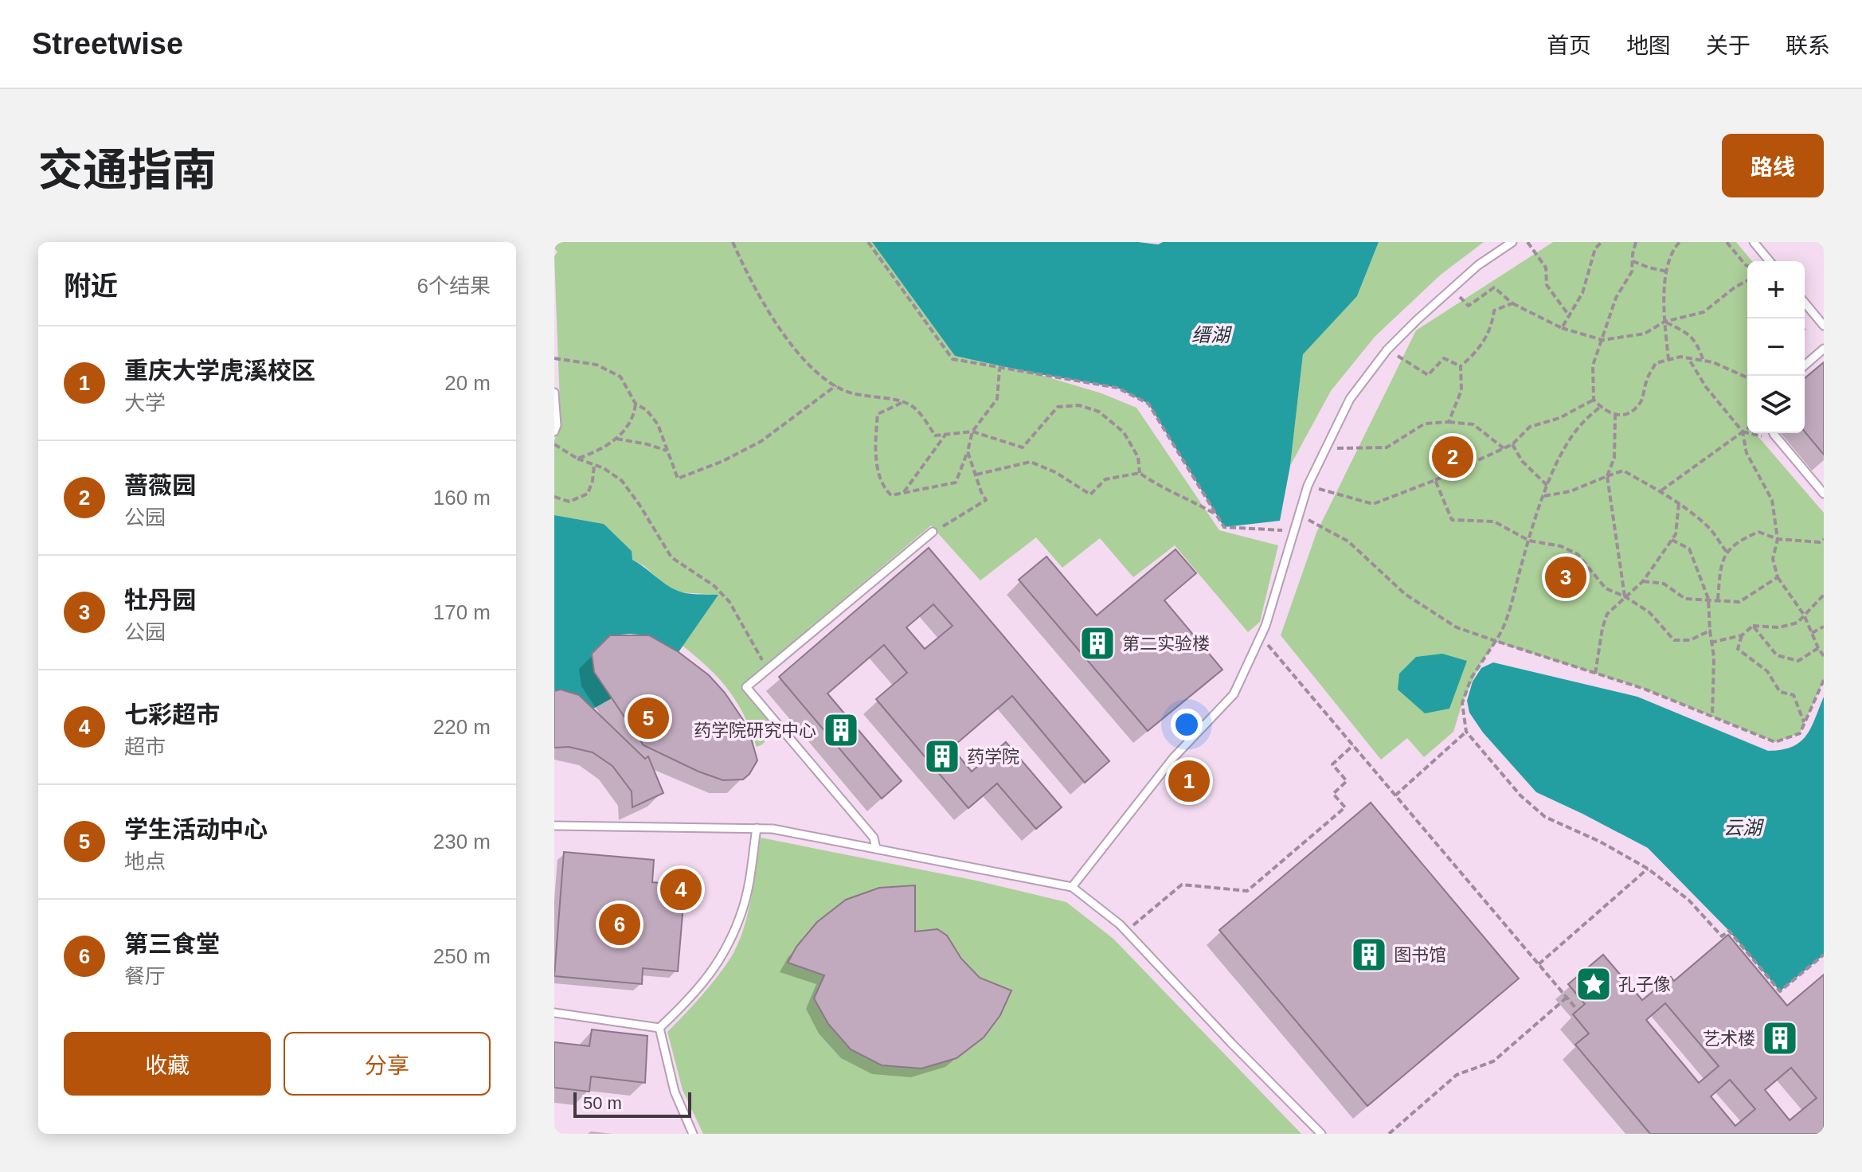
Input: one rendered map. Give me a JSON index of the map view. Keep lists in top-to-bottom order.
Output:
{
  "water": ["缙湖", "云湖"],
  "places": {
    "building": [
      "第二实验楼",
      "药学院研究中心",
      "药学院",
      "图书馆",
      "艺术楼"
    ],
    "place": ["孔子像"]
  },
  "scale_bar": "50 m",
  "page": {
    "header": "Streetwise",
    "nav": [
      "首页",
      "地图",
      "关于",
      "联系"
    ],
    "title": "交通指南",
    "buttons": [
      "路线",
      ["收藏", "分享"]
    ],
    "heading": ["附近", "6个结果"],
    "map_buttons": ["+", "−"],
    "list": [
      {
        "mark": "1",
        "name": "重庆大学虎溪校区",
        "note": "大学",
        "value": "20 m"
      },
      {
        "mark": "2",
        "name": "蔷薇园",
        "note": "公园",
        "value": "160 m"
      },
      {
        "mark": "3",
        "name": "牡丹园",
        "note": "公园",
        "value": "170 m"
      },
      {
        "mark": "4",
        "name": "七彩超市",
        "note": "超市",
        "value": "220 m"
      },
      {
        "mark": "5",
        "name": "学生活动中心",
        "note": "地点",
        "value": "230 m"
      },
      {
        "mark": "6",
        "name": "第三食堂",
        "note": "餐厅",
        "value": "250 m"
      }
    ],
    "pins": [
      "2",
      "3",
      "5",
      "1",
      "4",
      "6"
    ],
    "scale": "50 m"
  }
}
